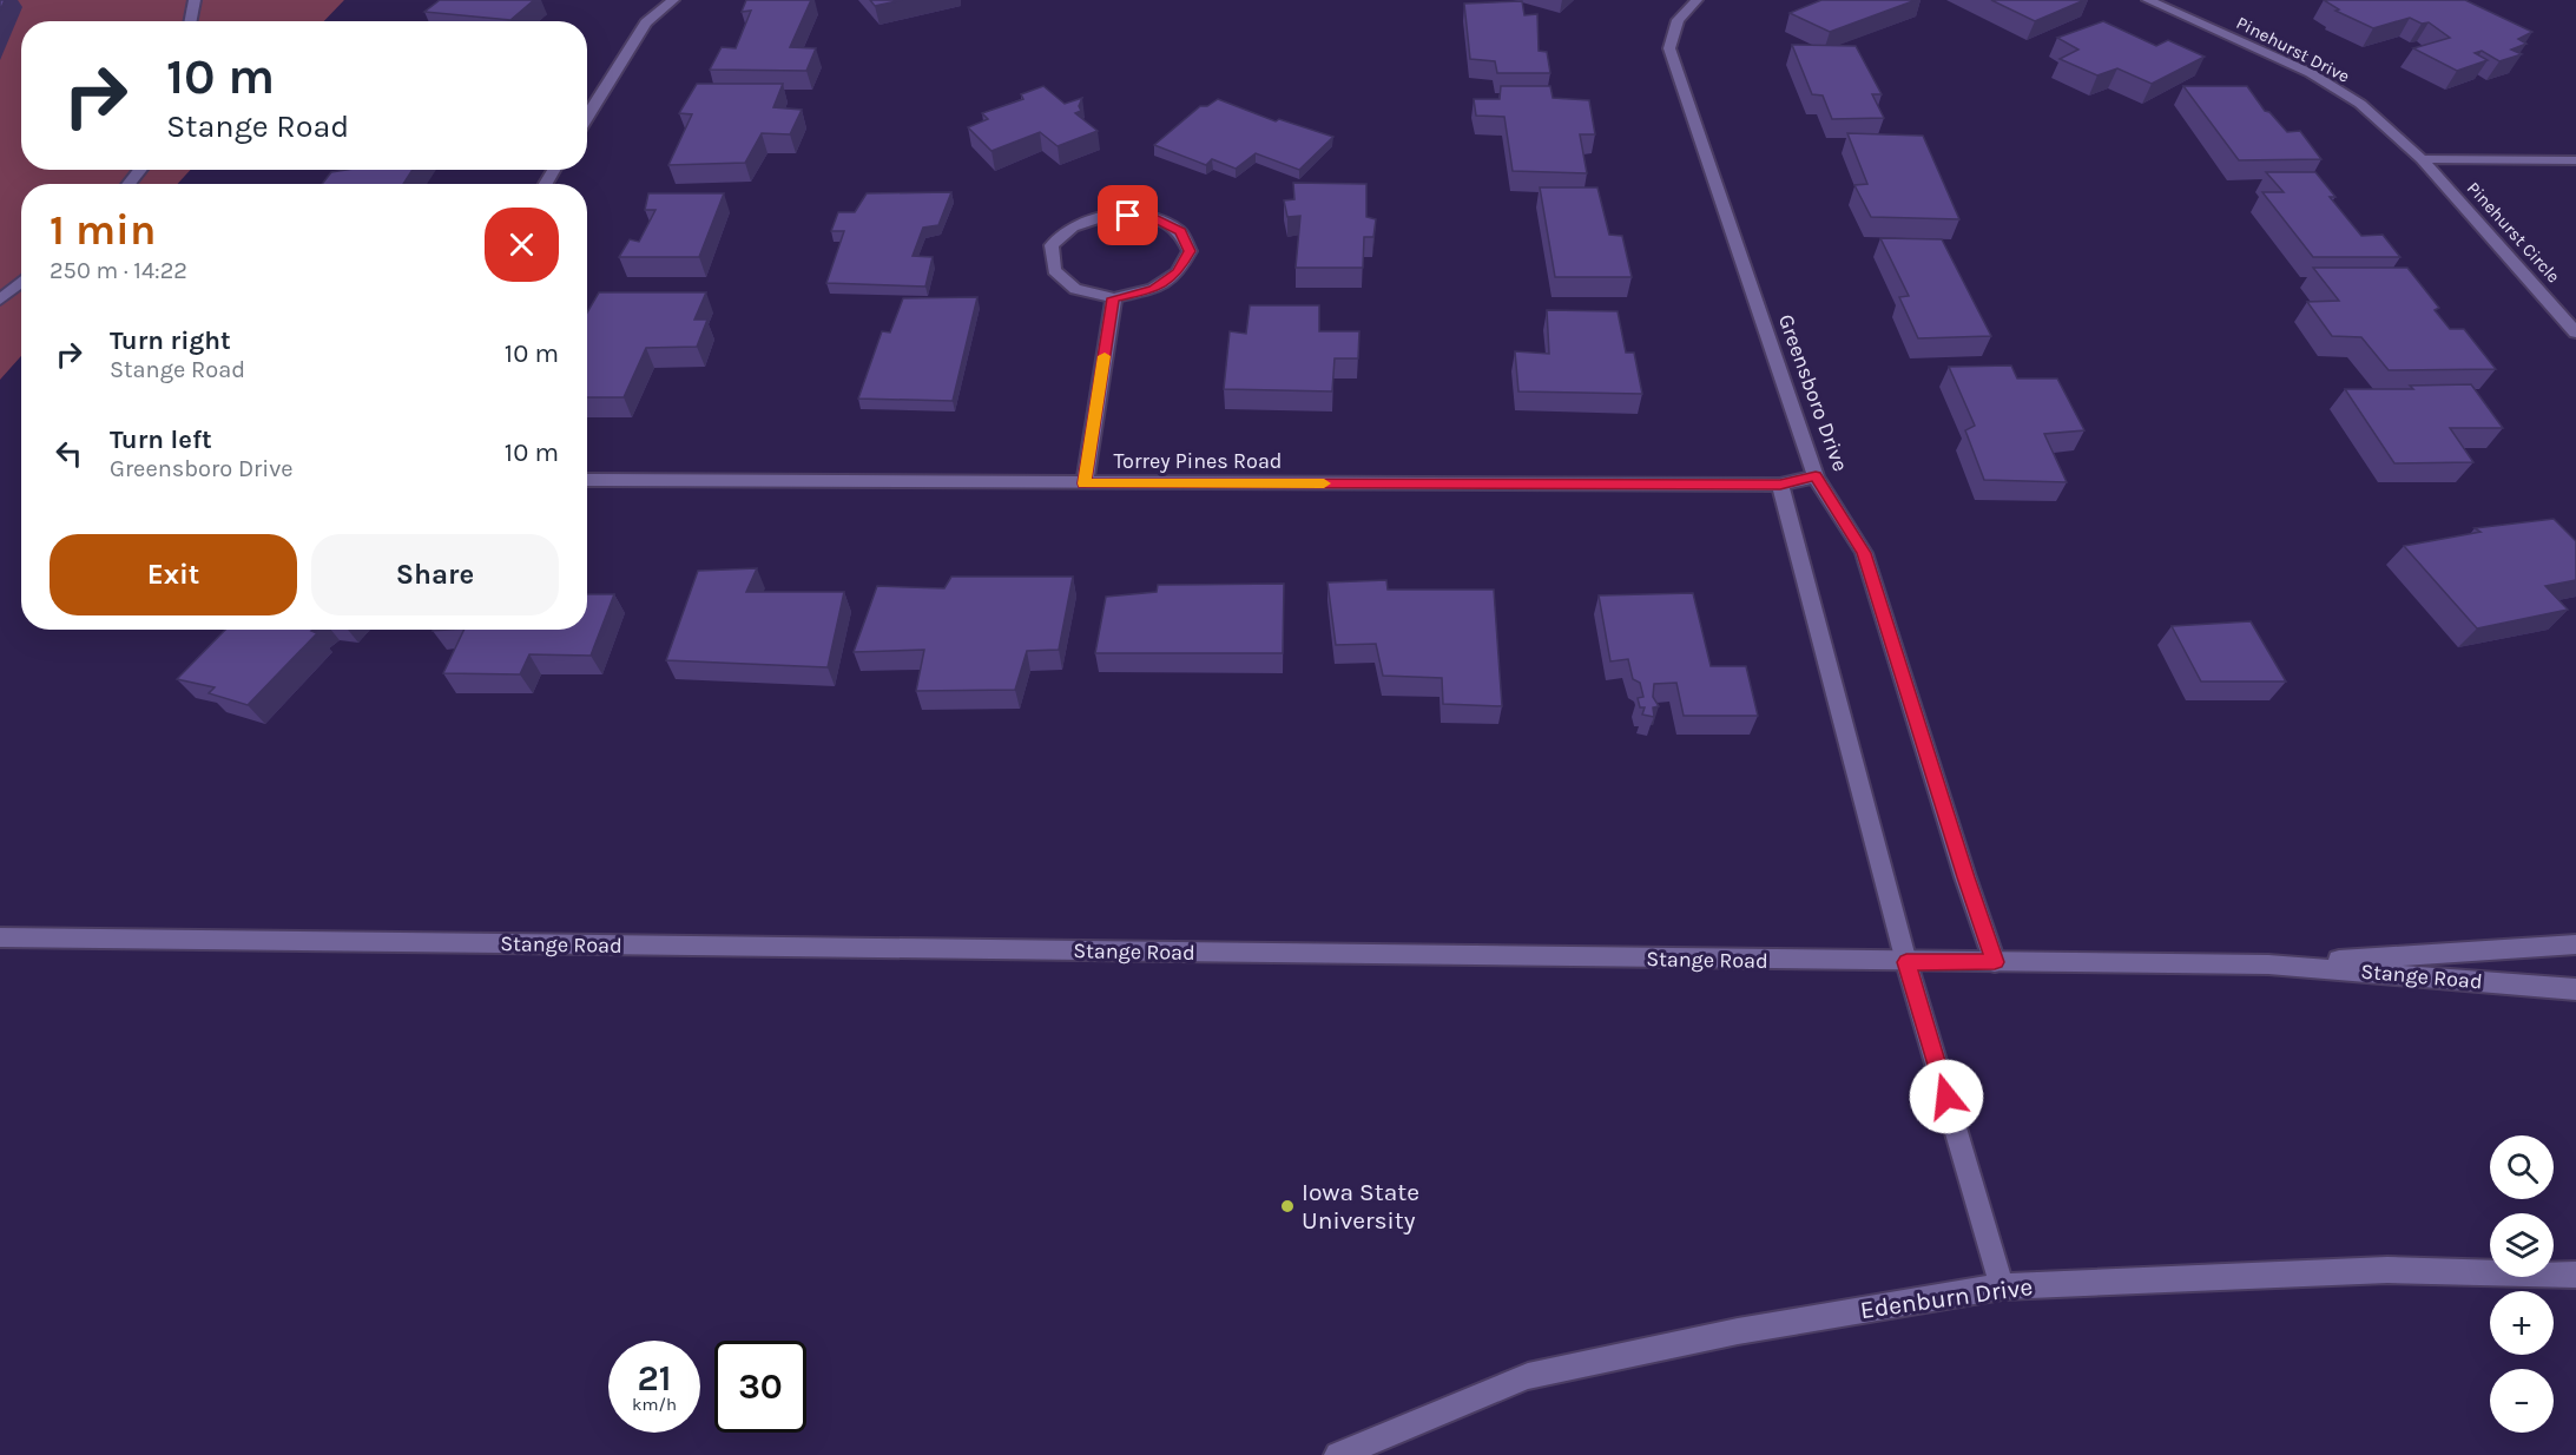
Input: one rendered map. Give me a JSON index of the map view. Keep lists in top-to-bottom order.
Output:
{
  "streets": {
    "street": [
      "Pinehurst Drive",
      "Pinehurst Circle",
      "Greensboro Drive",
      "Torrey Pines Road",
      "Stange Road",
      "Edenburn Drive"
    ]
  },
  "crossings": [
    ["Pinehurst Drive", "Pinehurst Circle"],
    ["Greensboro Drive", "Torrey Pines Road"],
    ["Greensboro Drive", "Stange Road"]
  ],
  "places": ["Iowa State University"],
  "page": {
    "turn": ["10 m", "Stange Road"],
    "heading": ["1 min", "250 m · 14:22"],
    "list": [
      {
        "name": "Turn right",
        "note": "Stange Road",
        "value": "10 m"
      },
      {
        "name": "Turn left",
        "note": "Greensboro Drive",
        "value": "10 m"
      }
    ],
    "buttons": ["Exit", "Share"],
    "map_buttons": ["+", "−"],
    "speed": "21 km/h",
    "limit": "30"
  }
}
